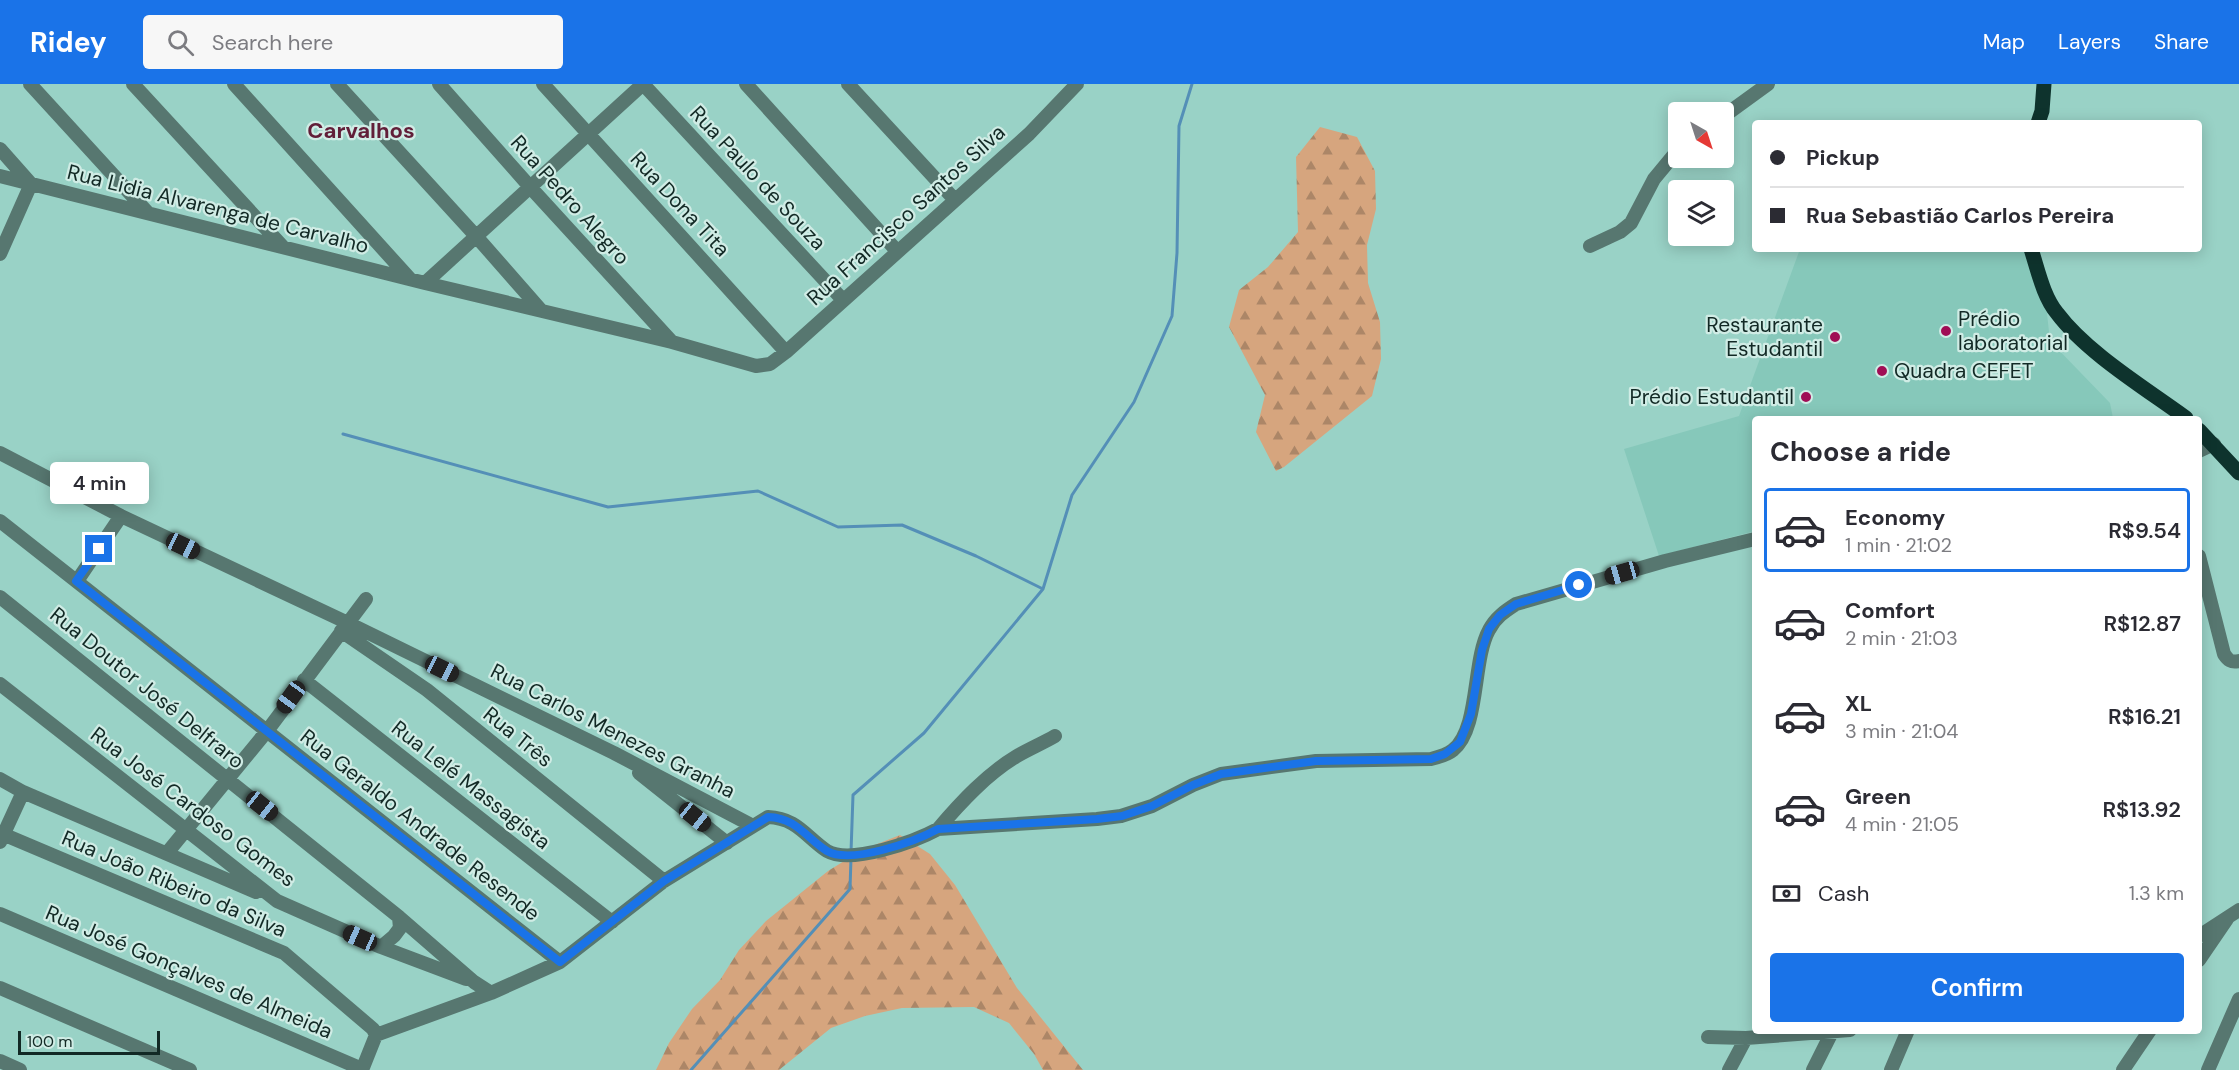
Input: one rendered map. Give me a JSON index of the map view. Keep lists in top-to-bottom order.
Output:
{
  "streets": {
    "street": [
      "Rua Paulo de Souza",
      "Rua Pedro Alegro",
      "Rua Dona Tita",
      "Rua Lidia Alvarenga de Carvalho",
      "Rua Francisco Santos Silva",
      "Rua Doutor José Delfraro",
      "Rua Carlos Menezes Granha",
      "Rua Três",
      "Rua Lelé Massagista",
      "Rua José Cardoso Gomes",
      "Rua Geraldo Andrade Resende",
      "Rua João Ribeiro da Silva",
      "Rua José Gonçalves de Almeida"
    ]
  },
  "crossings": [
    ["Rua Paulo de Souza", "Rua Francisco Santos Silva"],
    ["Rua Pedro Alegro", "Rua Lidia Alvarenga de Carvalho"],
    ["Rua Dona Tita", "Rua Francisco Santos Silva"],
    ["Rua Lidia Alvarenga de Carvalho", "Rua Francisco Santos Silva"],
    ["Rua Doutor José Delfraro", "Rua José Cardoso Gomes"],
    ["Rua Carlos Menezes Granha", "Rua Três"]
  ],
  "districts": ["Carvalhos"],
  "places": [
    "Prédio laboratorial",
    "Restaurante Estudantil",
    "Quadra CEFET",
    "Prédio Estudantil"
  ],
  "scale_bar": "100 m",
  "north": "bottom right",
  "page": {
    "header": "Ridey",
    "search": "Search here",
    "nav": ["Map", "Layers", "Share"],
    "banner": ["Pickup", "Rua Sebastião Carlos Pereira"],
    "heading": "Choose a ride",
    "bubble": "4 min",
    "list": [
      {
        "name": "Economy",
        "note": "1 min · 21:02",
        "value": "R$9.54"
      },
      {
        "name": "Comfort",
        "note": "2 min · 21:03",
        "value": "R$12.87"
      },
      {
        "name": "XL",
        "note": "3 min · 21:04",
        "value": "R$16.21"
      },
      {
        "name": "Green",
        "note": "4 min · 21:05",
        "value": "R$13.92"
      }
    ],
    "pay": ["Cash", "1.3 km"],
    "buttons": "Confirm",
    "scale": "100 m"
  }
}
